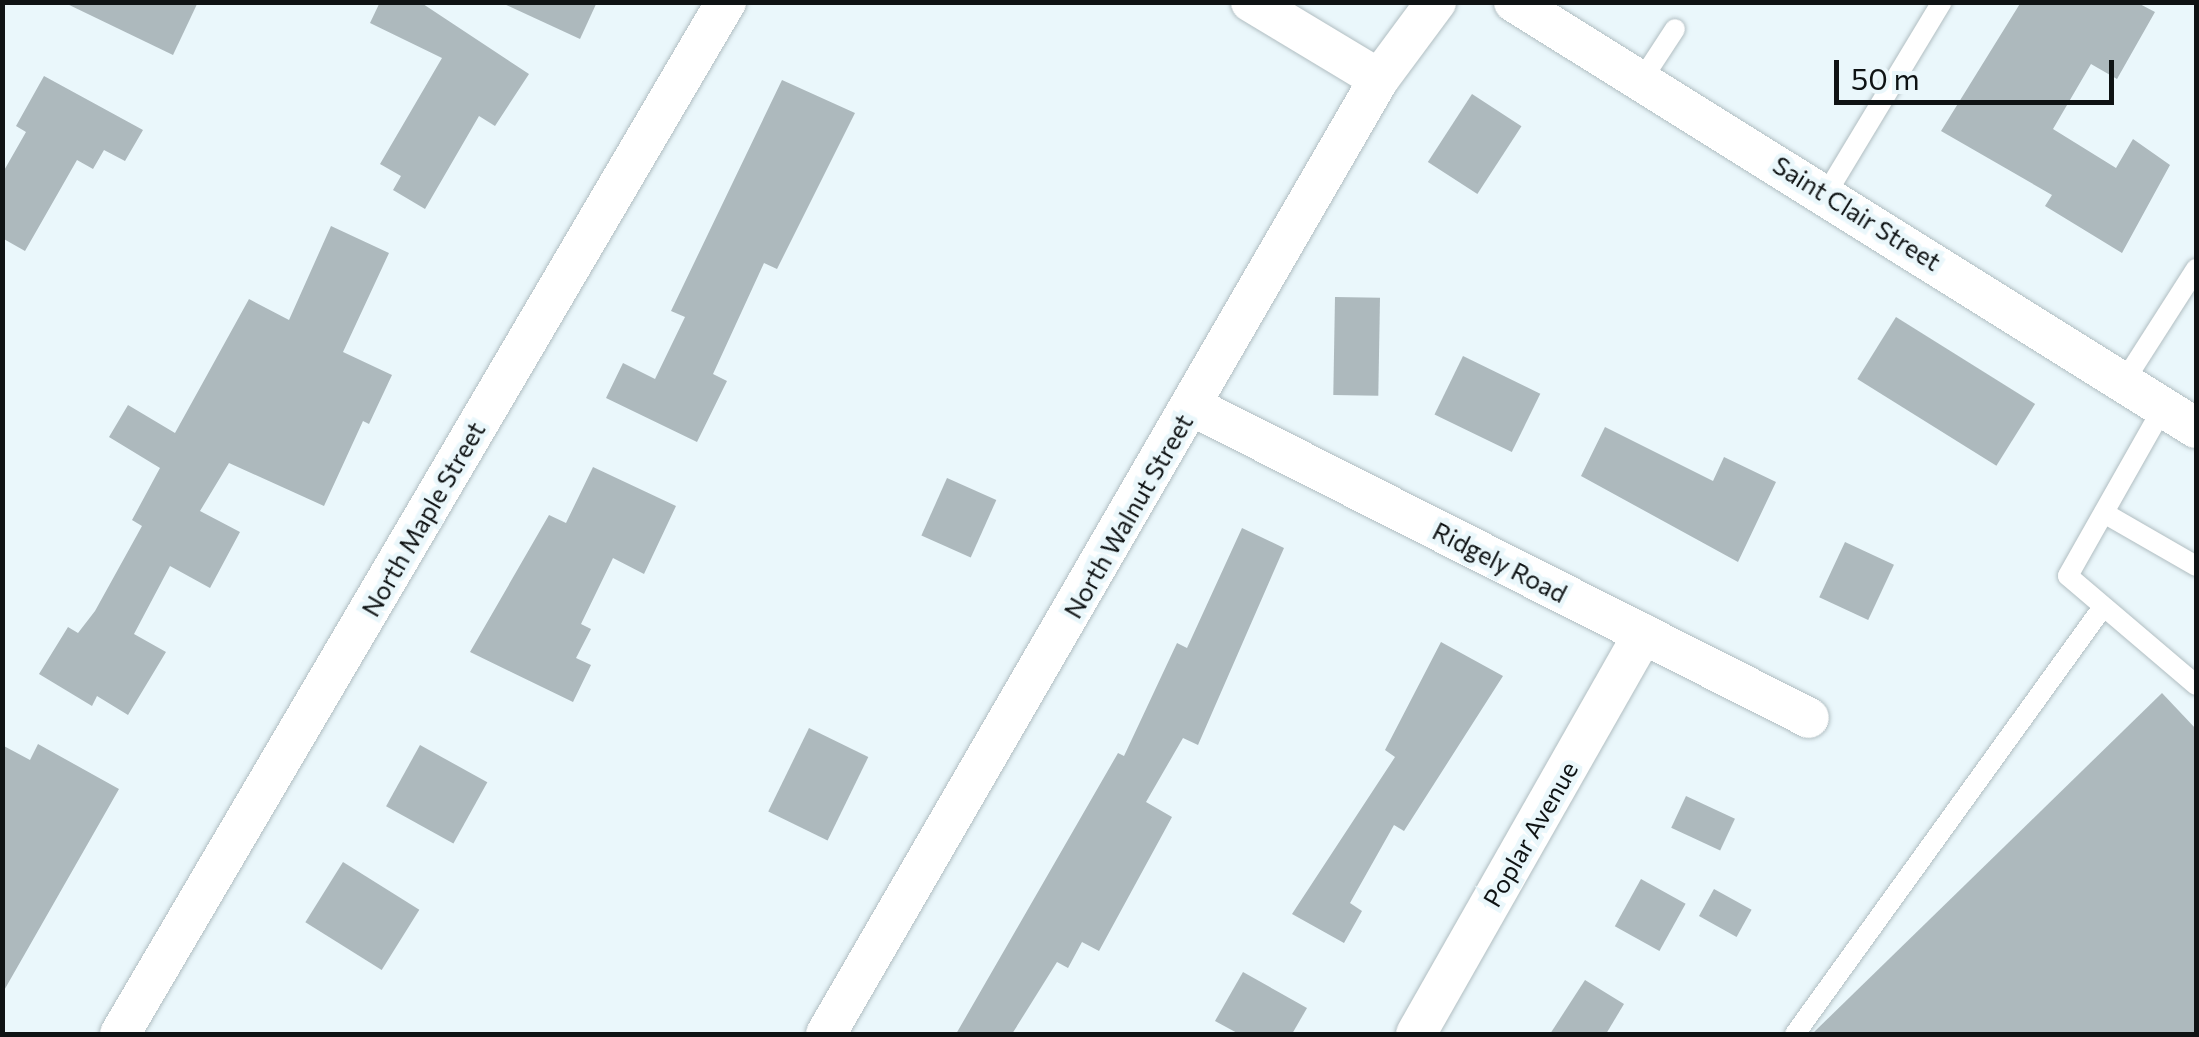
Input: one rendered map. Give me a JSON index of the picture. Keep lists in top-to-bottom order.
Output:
{
  "streets": {
    "street": [
      "Saint Clair Street",
      "North Walnut Street",
      "North Maple Street",
      "Ridgely Road",
      "Poplar Avenue"
    ]
  },
  "crossings": [
    ["North Walnut Street", "Ridgely Road"],
    ["Ridgely Road", "Poplar Avenue"]
  ],
  "scale_bar": "50 m"
}
